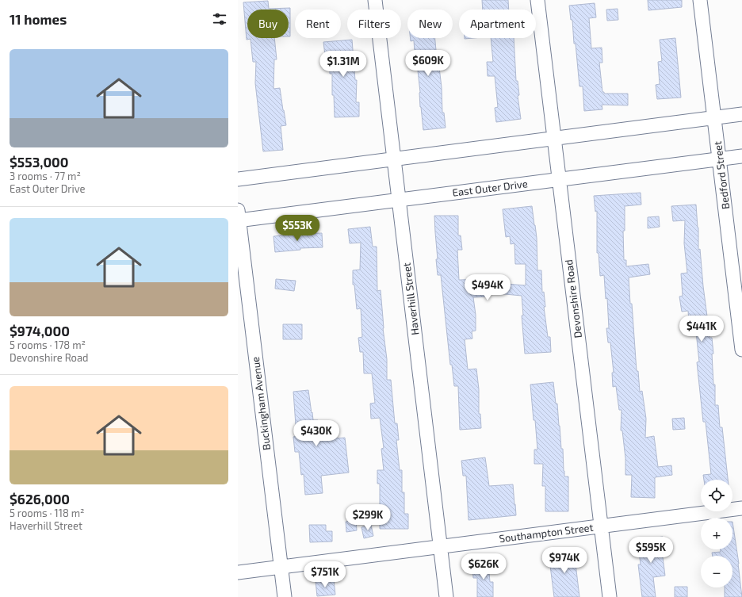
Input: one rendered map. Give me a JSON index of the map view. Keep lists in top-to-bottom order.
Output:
{
  "streets": {
    "street": [
      "Bedford Street",
      "East Outer Drive",
      "Haverhill Street",
      "Devonshire Road",
      "Buckingham Avenue",
      "Southampton Street"
    ]
  },
  "crossings": [
    ["Bedford Street", "East Outer Drive"],
    ["East Outer Drive", "Haverhill Street"],
    ["East Outer Drive", "Devonshire Road"],
    ["East Outer Drive", "Buckingham Avenue"],
    ["Haverhill Street", "Southampton Street"],
    ["Devonshire Road", "Southampton Street"],
    ["Buckingham Avenue", "Southampton Street"]
  ],
  "page": {
    "heading": "11 homes",
    "chip": [
      "Buy",
      "Rent",
      "Filters",
      "New",
      "Apartment"
    ],
    "list": [
      {
        "name": "$553,000",
        "note": "3 rooms · 77 m² · East Outer Drive"
      },
      {
        "name": "$974,000",
        "note": "5 rooms · 178 m² · Devonshire Road"
      },
      {
        "name": "$626,000",
        "note": "5 rooms · 118 m² · Haverhill Street"
      }
    ],
    "price": [
      "$609K",
      "$1.31M",
      "$553K",
      "$494K",
      "$441K",
      "$430K",
      "$299K",
      "$595K",
      "$974K",
      "$626K",
      "$751K"
    ],
    "map_buttons": ["+", "−"]
  }
}
